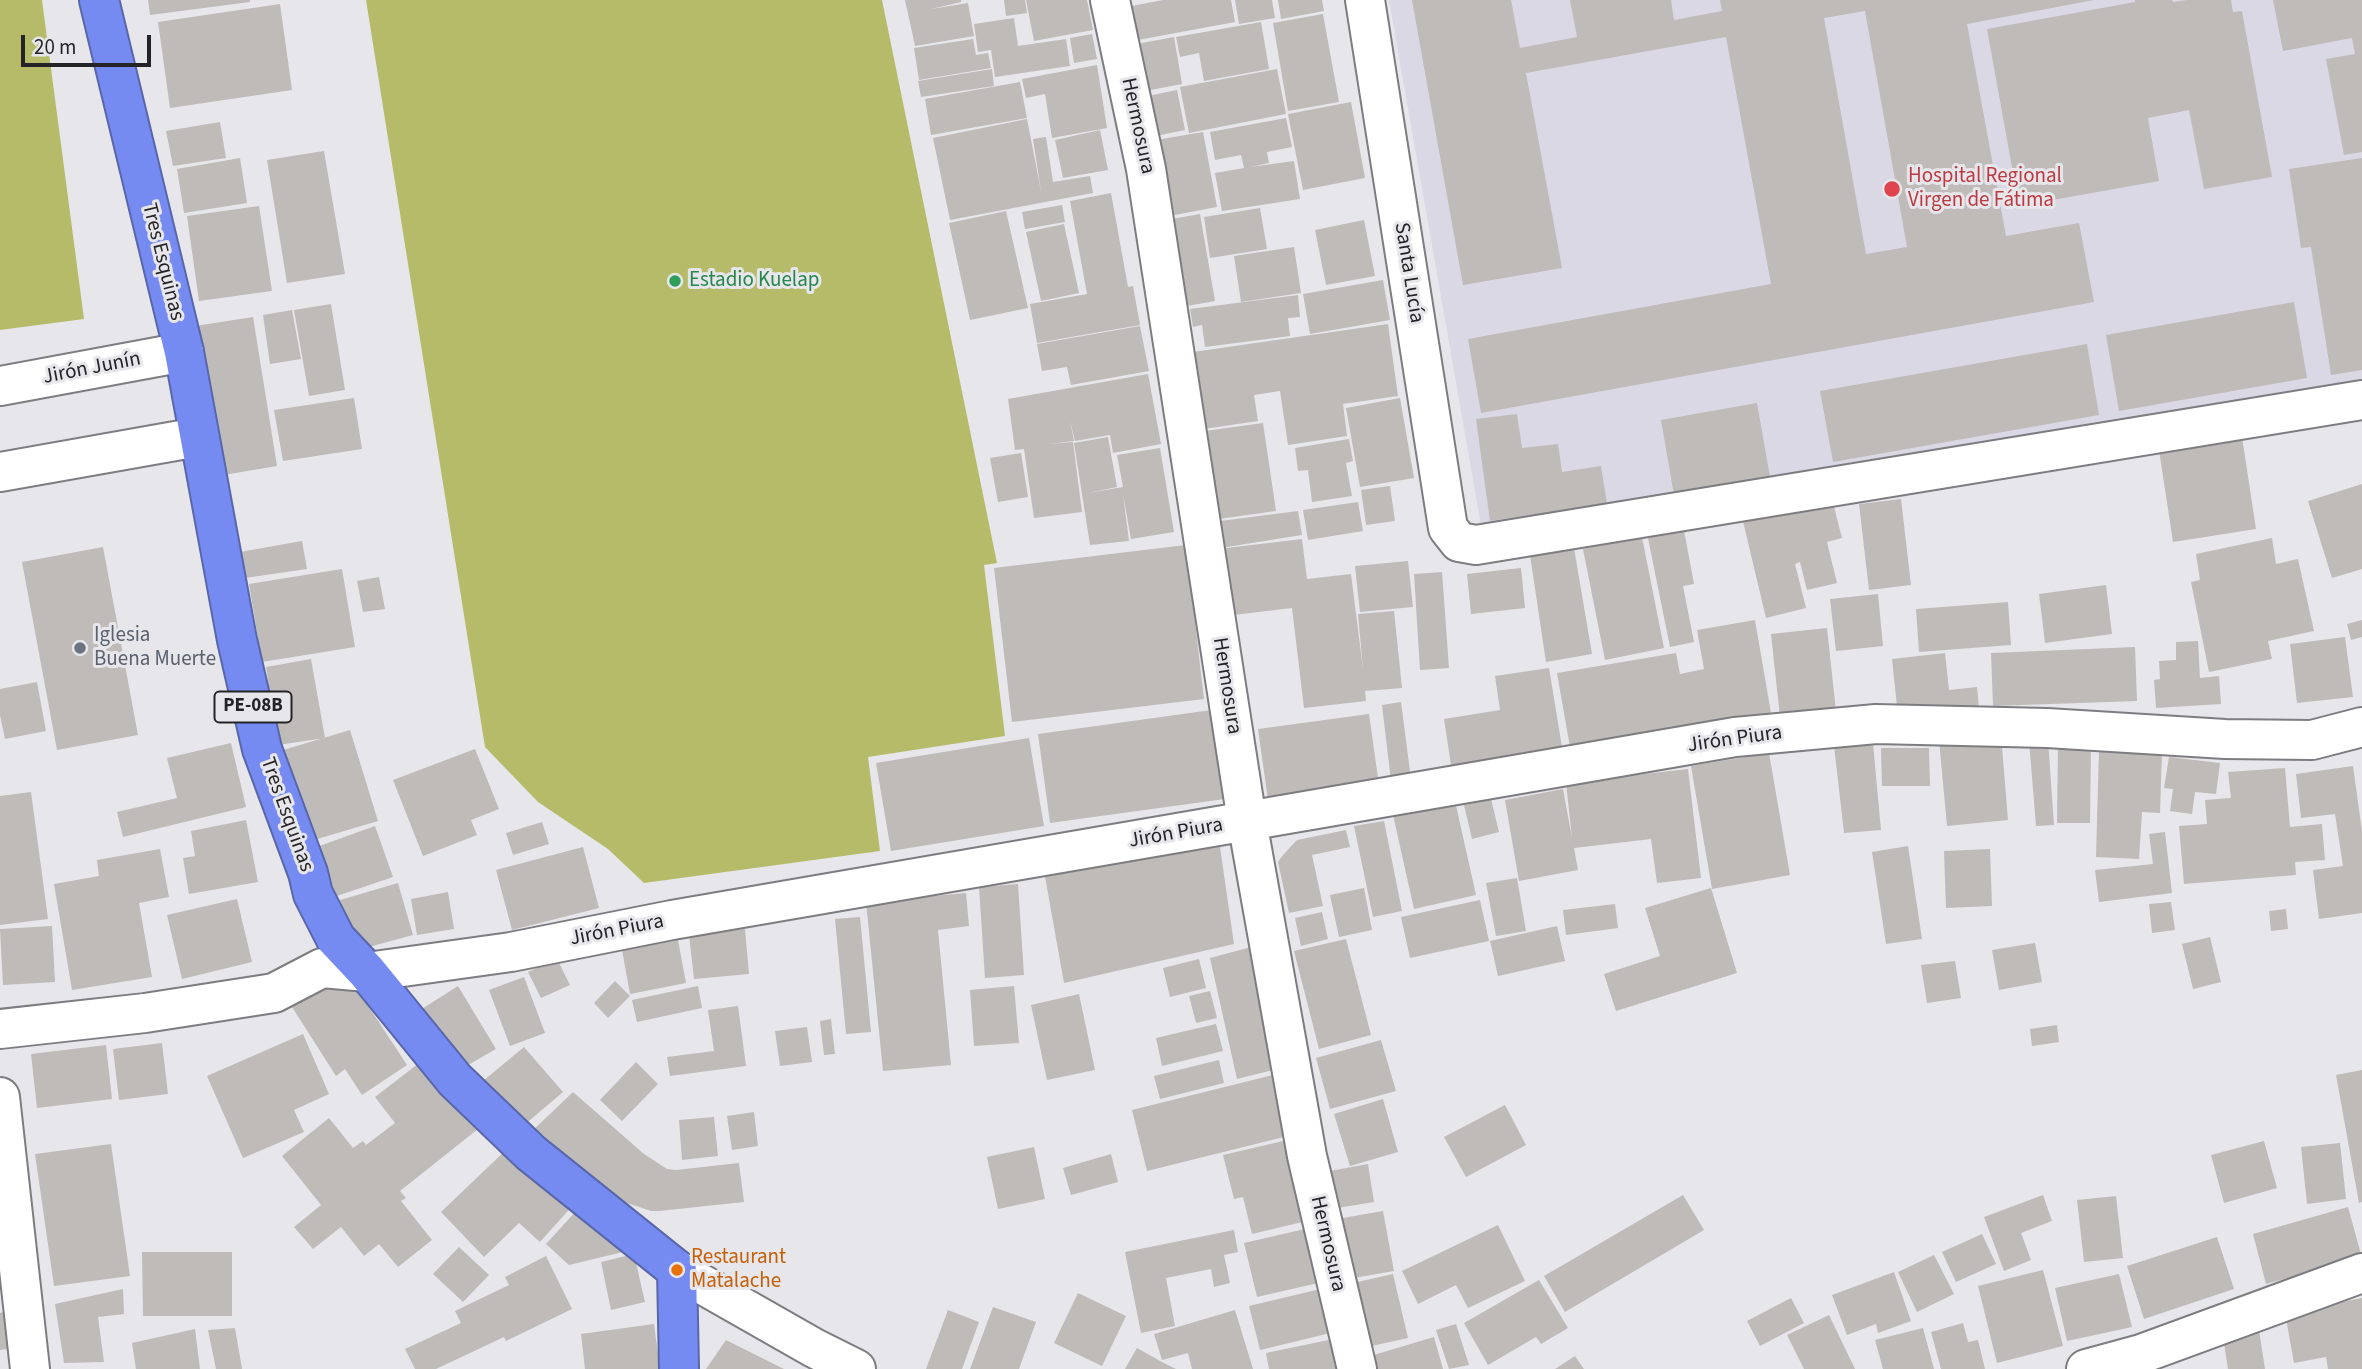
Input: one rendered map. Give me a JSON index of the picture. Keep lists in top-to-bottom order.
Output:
{
  "streets": {
    "highway": ["Tres Esquinas", "PE-08B"],
    "street": [
      "Hermosura",
      "Santa Lucía",
      "Jirón Junín",
      "Jirón Piura"
    ]
  },
  "crossings": [
    ["Hermosura", "Jirón Piura"],
    ["Tres Esquinas", "Jirón Junín"],
    ["Tres Esquinas", "Jirón Piura"]
  ],
  "places": [
    "Hospital Regional Virgen de Fátima",
    "Estadio Kuelap",
    "Iglesia Buena Muerte",
    "Restaurant Matalache"
  ],
  "scale_bar": "20 m"
}
